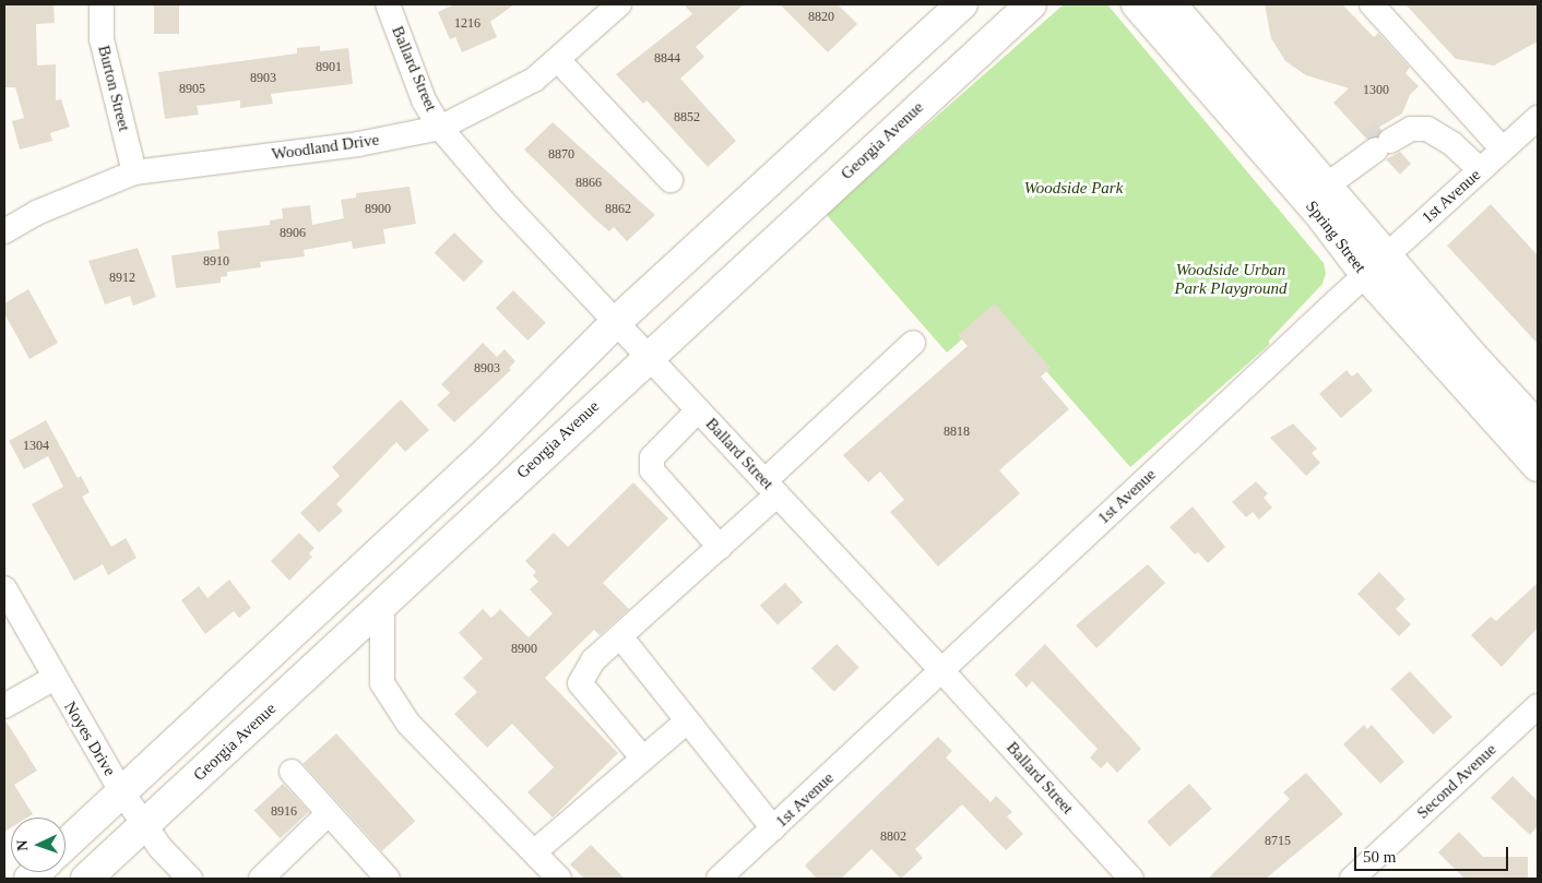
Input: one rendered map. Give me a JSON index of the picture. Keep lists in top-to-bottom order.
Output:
{
  "streets": {
    "main road": ["Georgia Avenue", "Spring Street"],
    "street": [
      "Ballard Street",
      "Burton Street",
      "Woodland Drive",
      "1st Avenue",
      "Noyes Drive",
      "Second Avenue"
    ]
  },
  "crossings": [
    ["Ballard Street", "Georgia Avenue"],
    ["Ballard Street", "Woodland Drive"],
    ["Ballard Street", "1st Avenue"],
    ["Burton Street", "Woodland Drive"],
    ["Georgia Avenue", "Noyes Drive"],
    ["1st Avenue", "Spring Street"]
  ],
  "parks": ["Woodside Park", "Woodside Urban Park Playground"],
  "house_numbers": [
    "8820",
    "1216",
    "8844",
    "8901",
    "8903",
    "8905",
    "1300",
    "8852",
    "8870",
    "8866",
    "8900",
    "8862",
    "8906",
    "8910",
    "8912",
    "8903",
    "8818",
    "1304",
    "8900",
    "8916",
    "8802",
    "8715"
  ],
  "scale_bar": "50 m",
  "north": "left"
}
